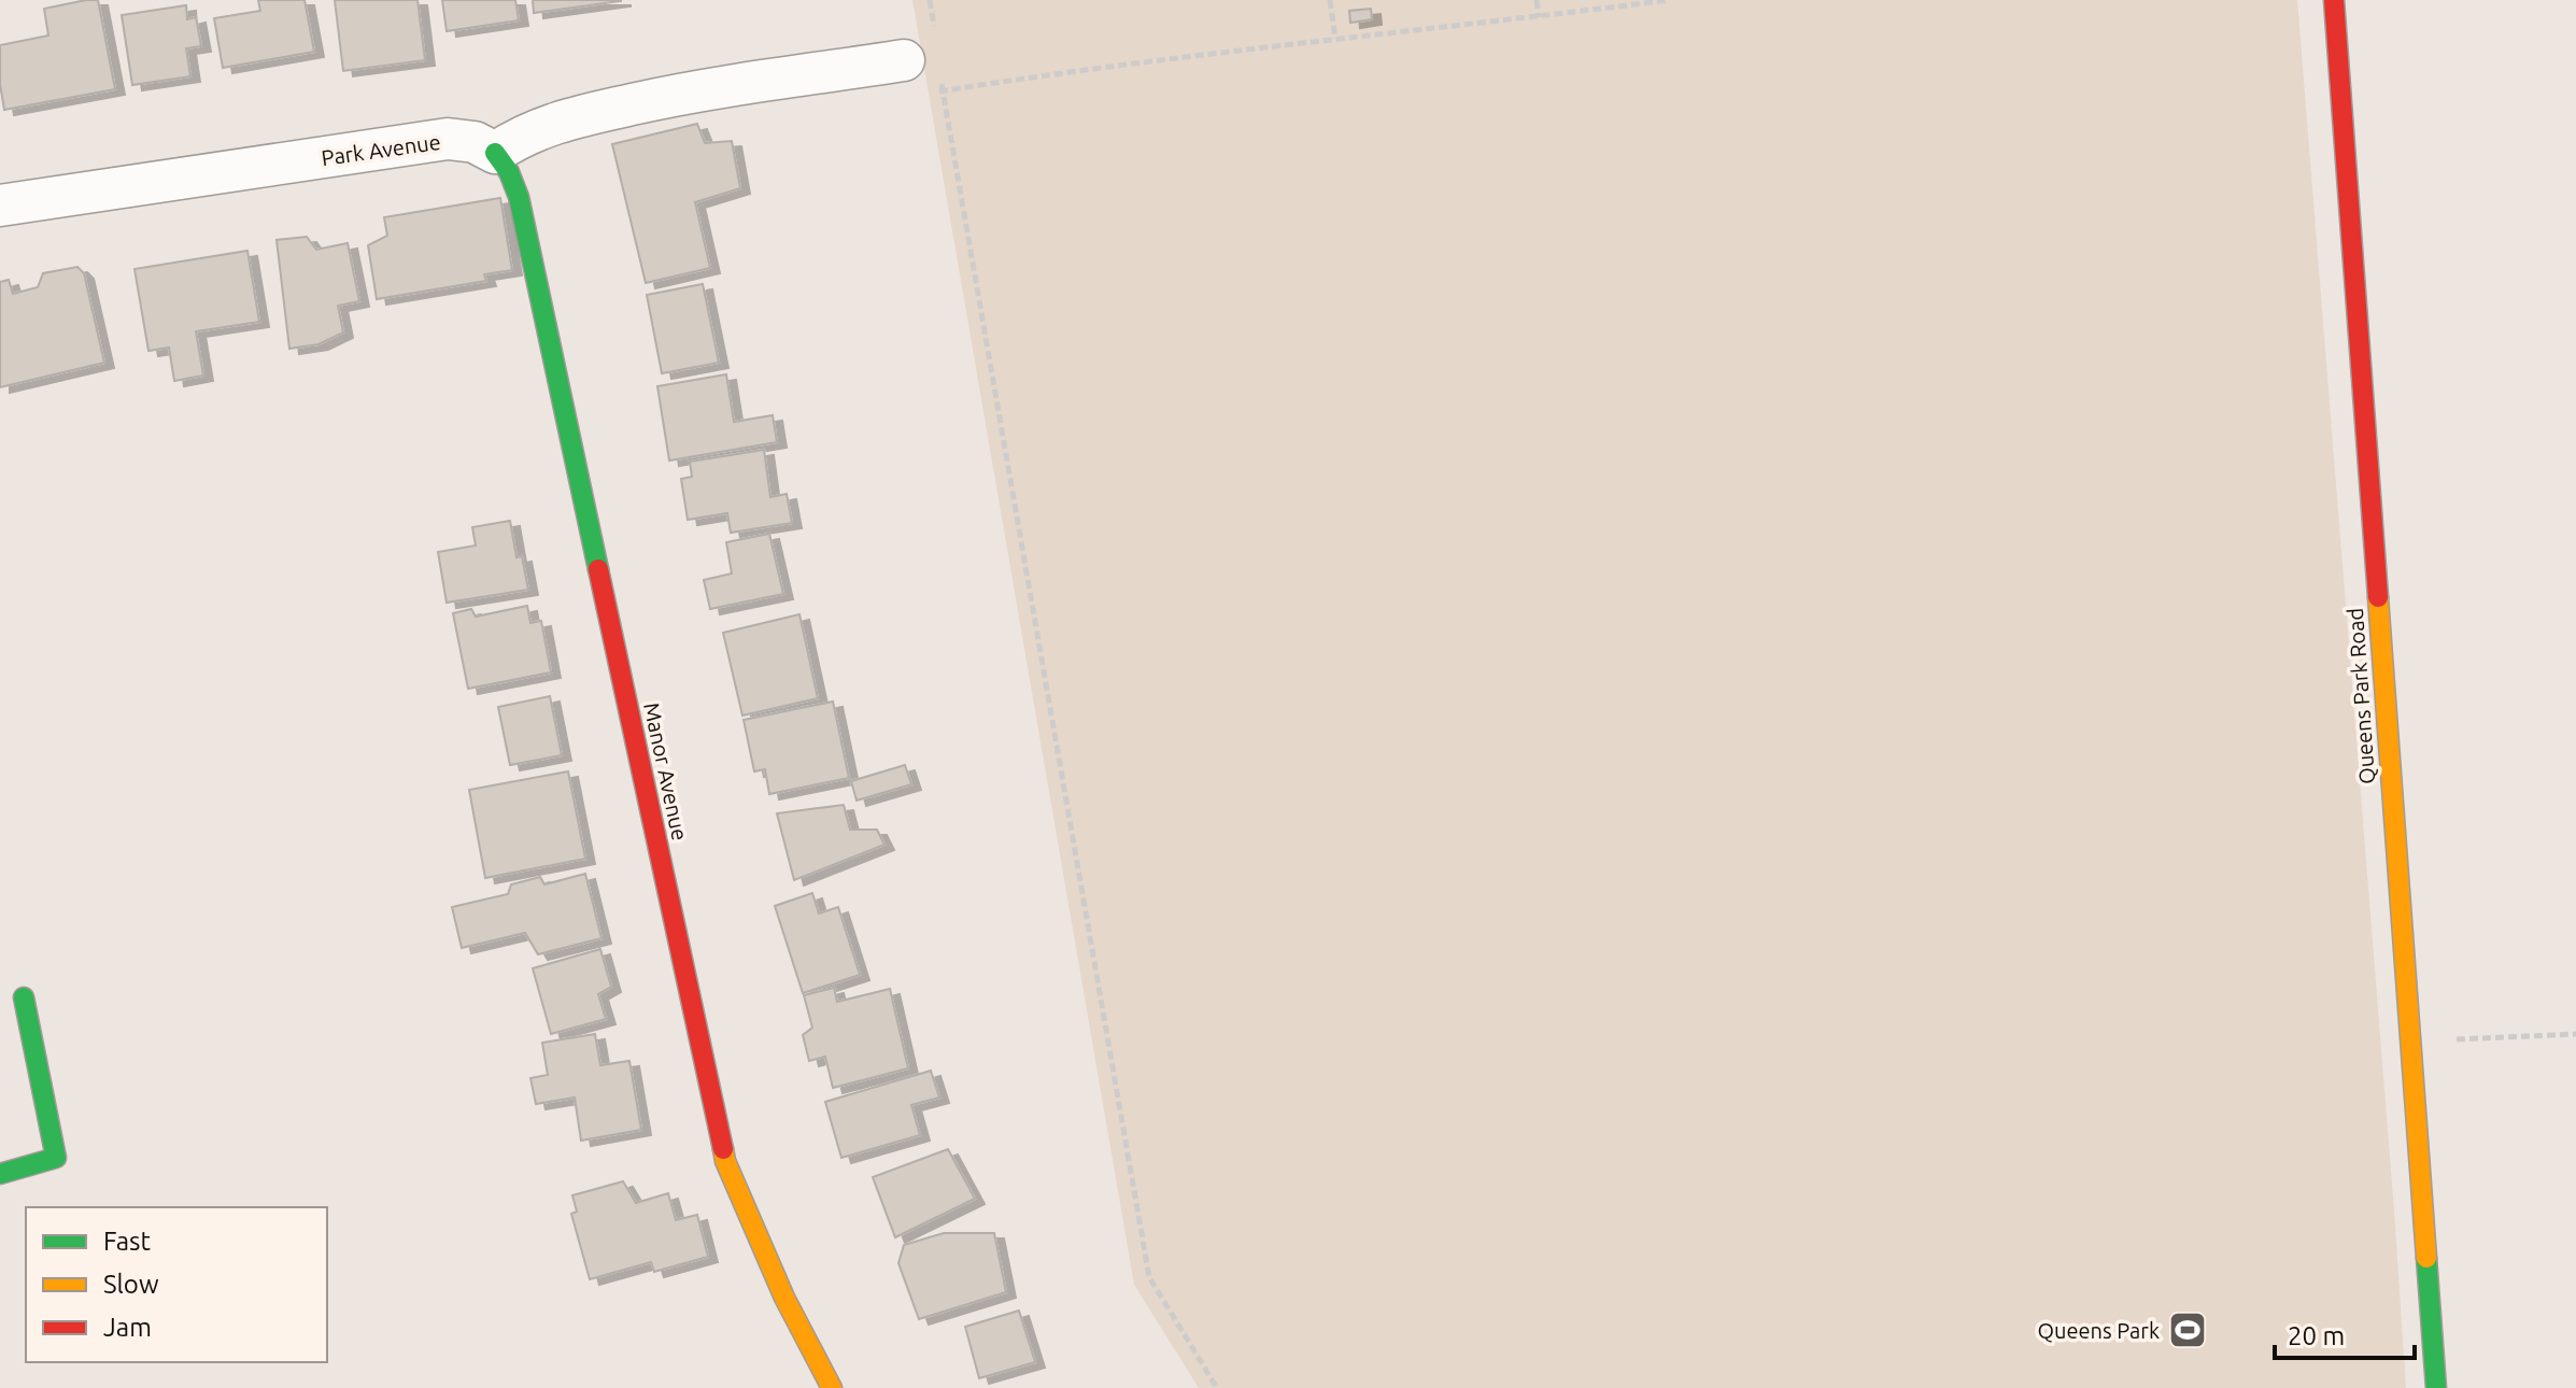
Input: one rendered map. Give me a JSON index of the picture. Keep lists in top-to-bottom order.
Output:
{
  "streets": {
    "street": ["Park Avenue", "Queens Park Road", "Manor Avenue"]
  },
  "crossings": [
    ["Park Avenue", "Manor Avenue"]
  ],
  "places": {
    "sports": ["Queens Park"]
  },
  "legend": ["Fast", "Slow", "Jam"],
  "scale_bar": "20 m"
}
